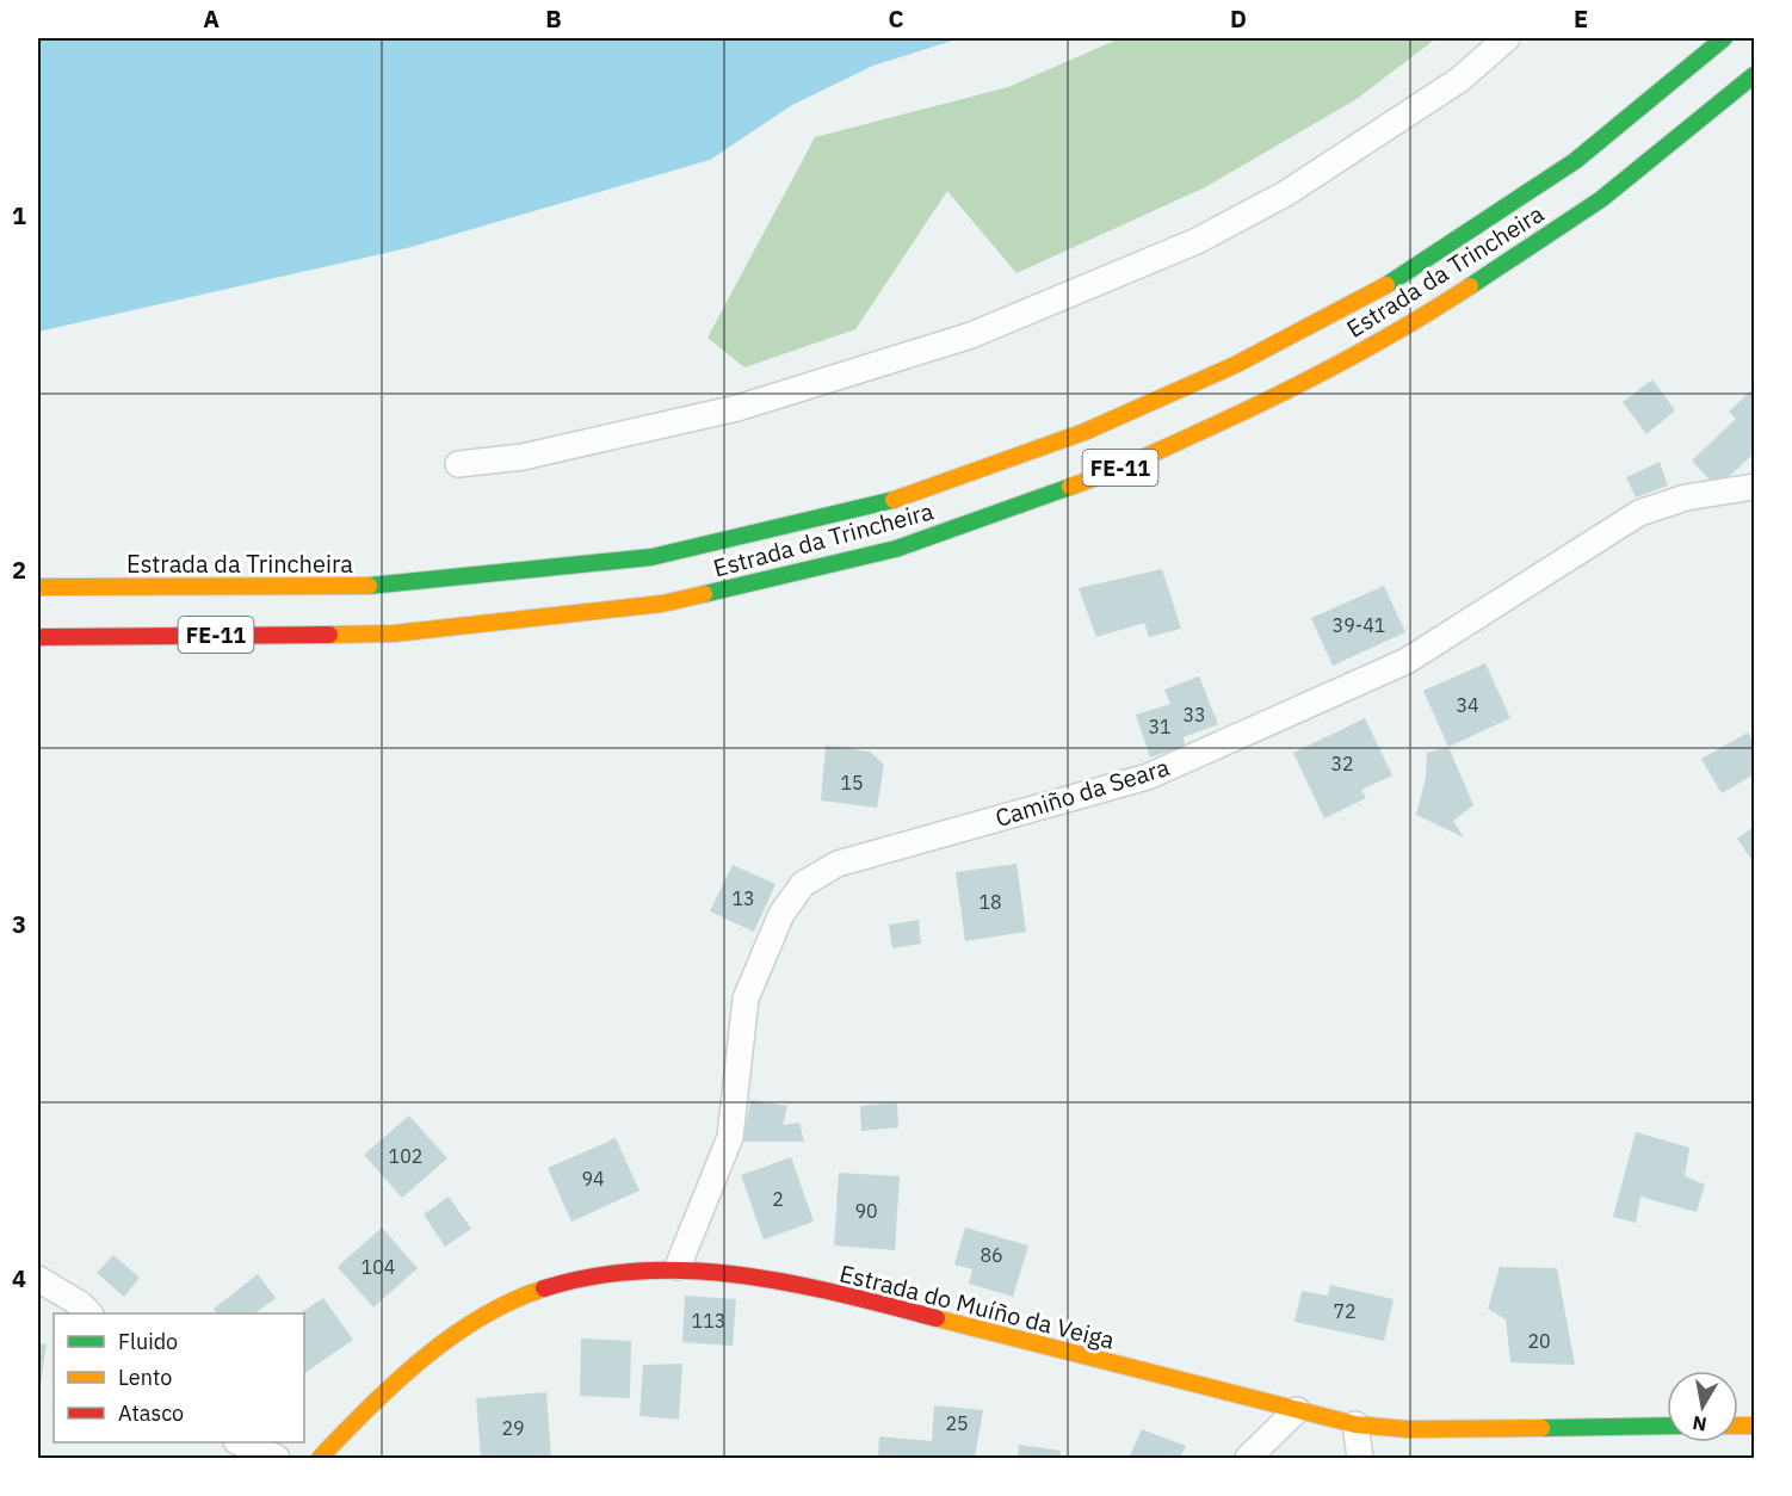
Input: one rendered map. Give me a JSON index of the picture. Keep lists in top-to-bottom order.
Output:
{
  "streets": {
    "main road": ["Estrada da Trincheira", "FE-11", "Estrada do Muíño da Veiga"],
    "street": ["Camiño da Seara"]
  },
  "crossings": [
    ["Camiño da Seara", "Estrada do Muíño da Veiga"]
  ],
  "house_numbers": [
    "39-41",
    "34",
    "33",
    "31",
    "32",
    "15",
    "13",
    "18",
    "102",
    "94",
    "2",
    "90",
    "86",
    "104",
    "72",
    "113",
    "20",
    "25",
    "29"
  ],
  "legend": ["Fluido", "Lento", "Atasco"],
  "north": "bottom",
  "grid": {
    "columns": [
      "A",
      "B",
      "C",
      "D",
      "E"
    ],
    "rows": [
      "1",
      "2",
      "3",
      "4"
    ]
  }
}
